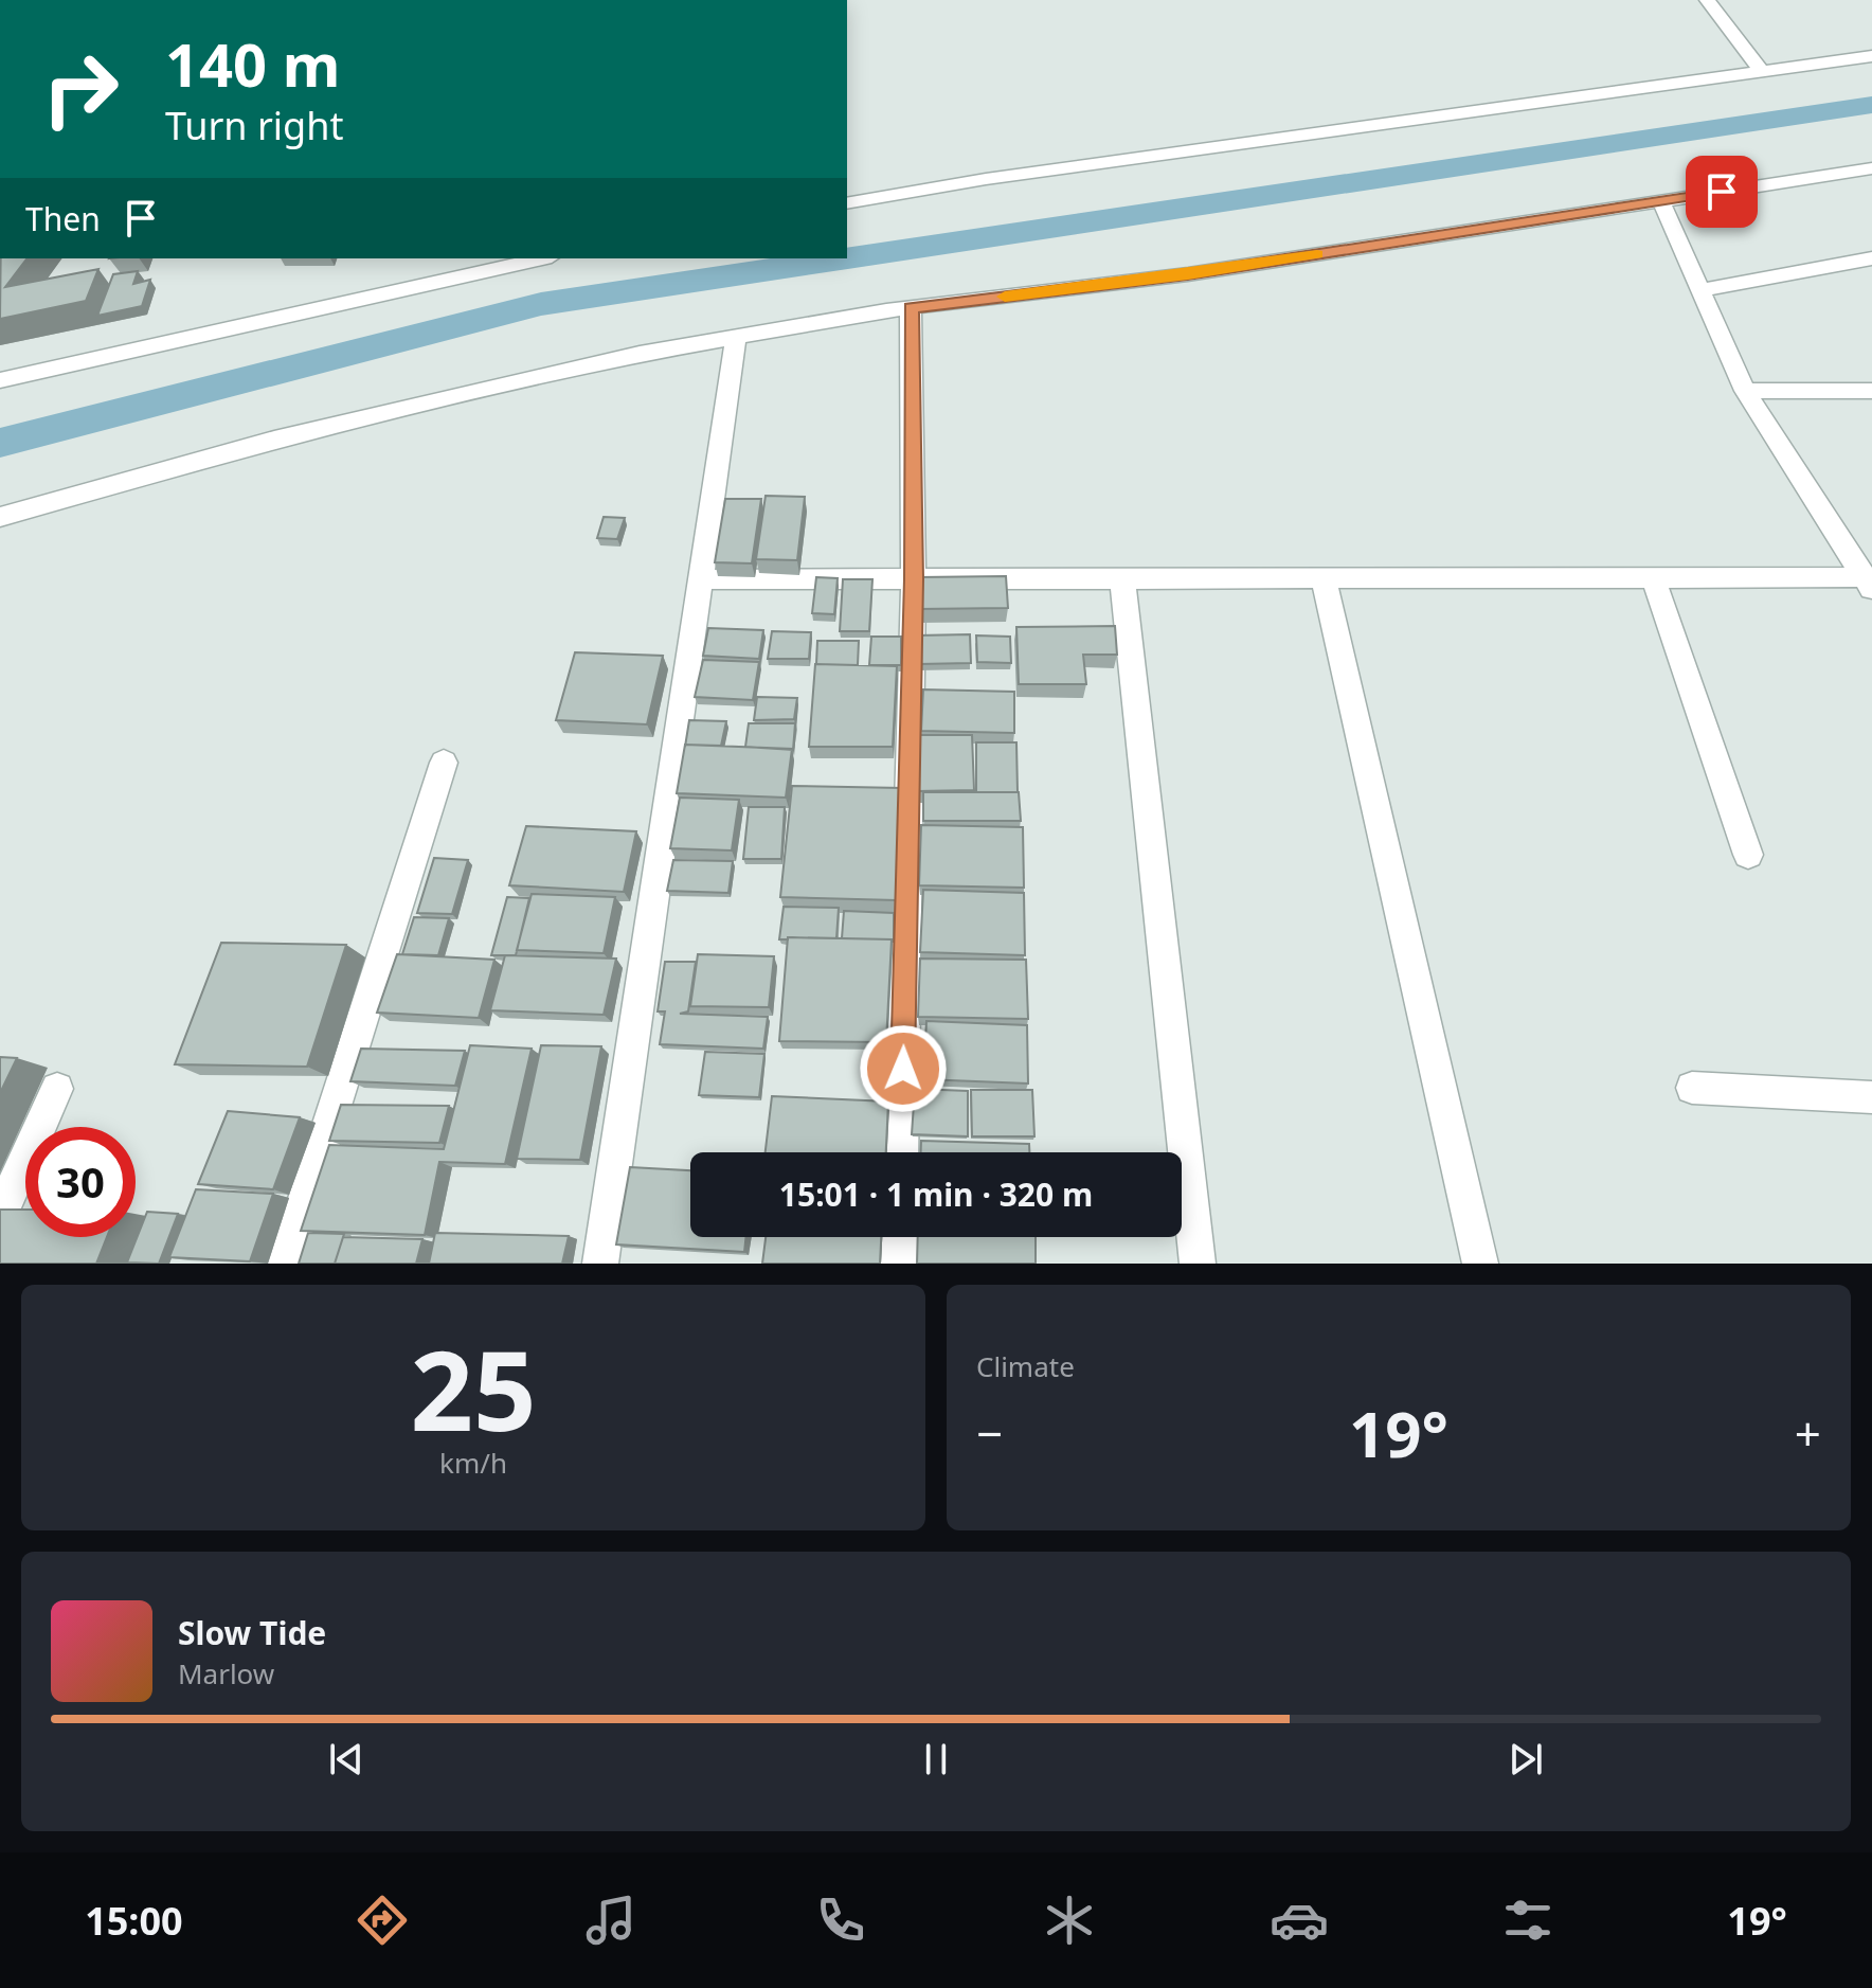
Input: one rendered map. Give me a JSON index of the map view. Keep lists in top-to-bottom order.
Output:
{
  "page": {
    "turn": ["140 m", "Turn right"],
    "then": "Then",
    "limit": "30",
    "trip": "15:01 · 1 min · 320 m",
    "tile": [
      ["25", "km/h"],
      "Climate"
    ],
    "heat": ["−", "19°", "+"],
    "song": ["Slow Tide", "Marlow"],
    "tabs": ["15:00", "19°"]
  }
}
